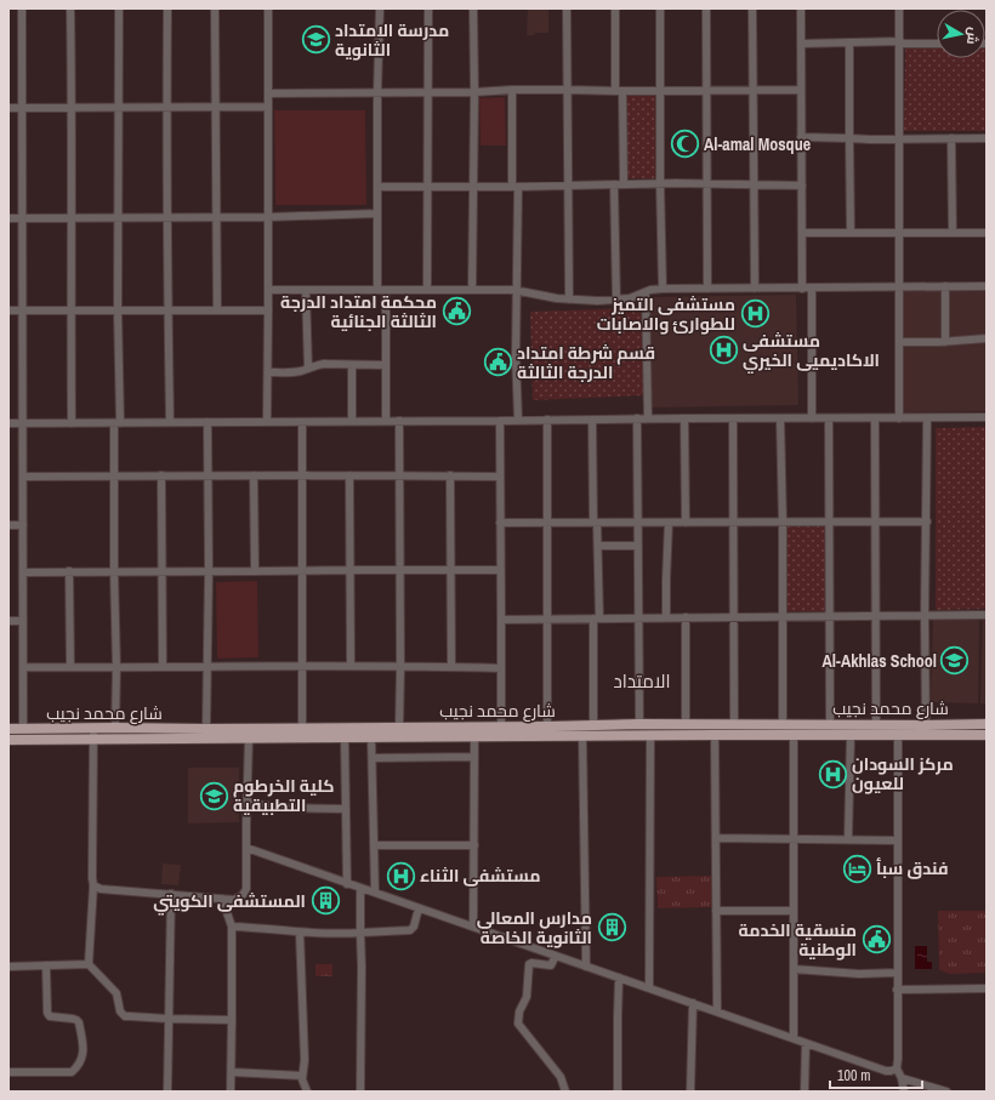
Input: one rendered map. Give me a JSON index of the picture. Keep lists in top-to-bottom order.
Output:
{
  "streets": {
    "main road": ["شارع محمد نجيب"]
  },
  "districts": ["الامتداد"],
  "places": {
    "school or university": ["مدرسة الامتداد الثانوية", "Al-Akhlas School", "كلية الخرطوم التطبيقية"],
    "mosque": ["Al-amal Mosque"],
    "public building": ["محكمة امتداد الدرجة الثالثة الجنائية", "قسم شرطة امتداد الدرجة الثالثة", "منسقية الخدمة الوطنية"],
    "hospital": [
      "مستشفى التميز للطوارئ والاصابات",
      "مستشفى الاكاديميى الخيري",
      "مركز السودان للعيون",
      "مستشفى الثناء"
    ],
    "hotel": ["فندق سبأ"],
    "building": ["المستشفى الكويتي", "مدارس المعالي الثانوية الخاصة"]
  },
  "scale_bar": "100 m",
  "north": "right"
}
